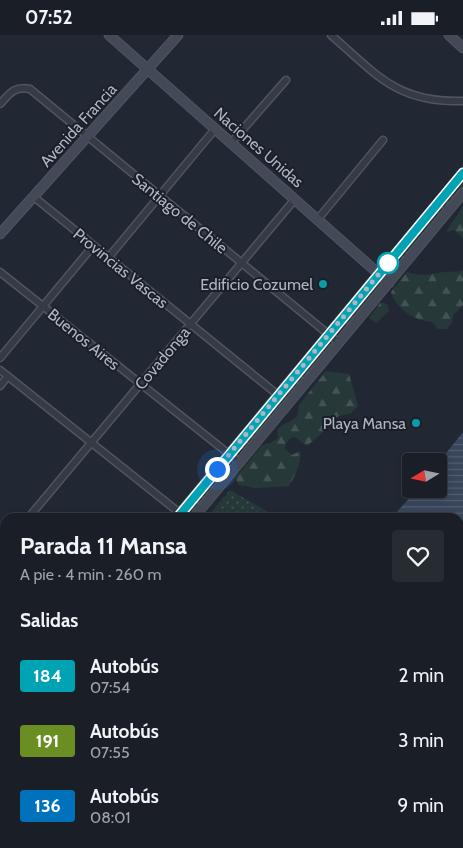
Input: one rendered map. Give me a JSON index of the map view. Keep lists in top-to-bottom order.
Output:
{
  "streets": {
    "main road": ["Avenida Francia", "Naciones Unidas"],
    "street": [
      "Santiago de Chile",
      "Provincias Vascas",
      "Buenos Aires",
      "Covadonga"
    ]
  },
  "crossings": [
    ["Avenida Francia", "Naciones Unidas"],
    ["Avenida Francia", "Santiago de Chile"],
    ["Avenida Francia", "Provincias Vascas"],
    ["Naciones Unidas", "Covadonga"],
    ["Santiago de Chile", "Covadonga"],
    ["Provincias Vascas", "Covadonga"],
    ["Buenos Aires", "Covadonga"]
  ],
  "places": ["Edificio Cozumel", "Playa Mansa"],
  "lines": ["bus line 184"],
  "north": "left",
  "page": {
    "status": "07:52",
    "heading": [
      ["Parada 11 Mansa", "A pie · 4 min · 260 m"],
      "Salidas"
    ],
    "list": [
      {
        "mark": "184",
        "name": "Autobús",
        "note": "07:54",
        "value": "2 min"
      },
      {
        "mark": "191",
        "name": "Autobús",
        "note": "07:55",
        "value": "3 min"
      },
      {
        "mark": "136",
        "name": "Autobús",
        "note": "08:01",
        "value": "9 min"
      }
    ]
  }
}
